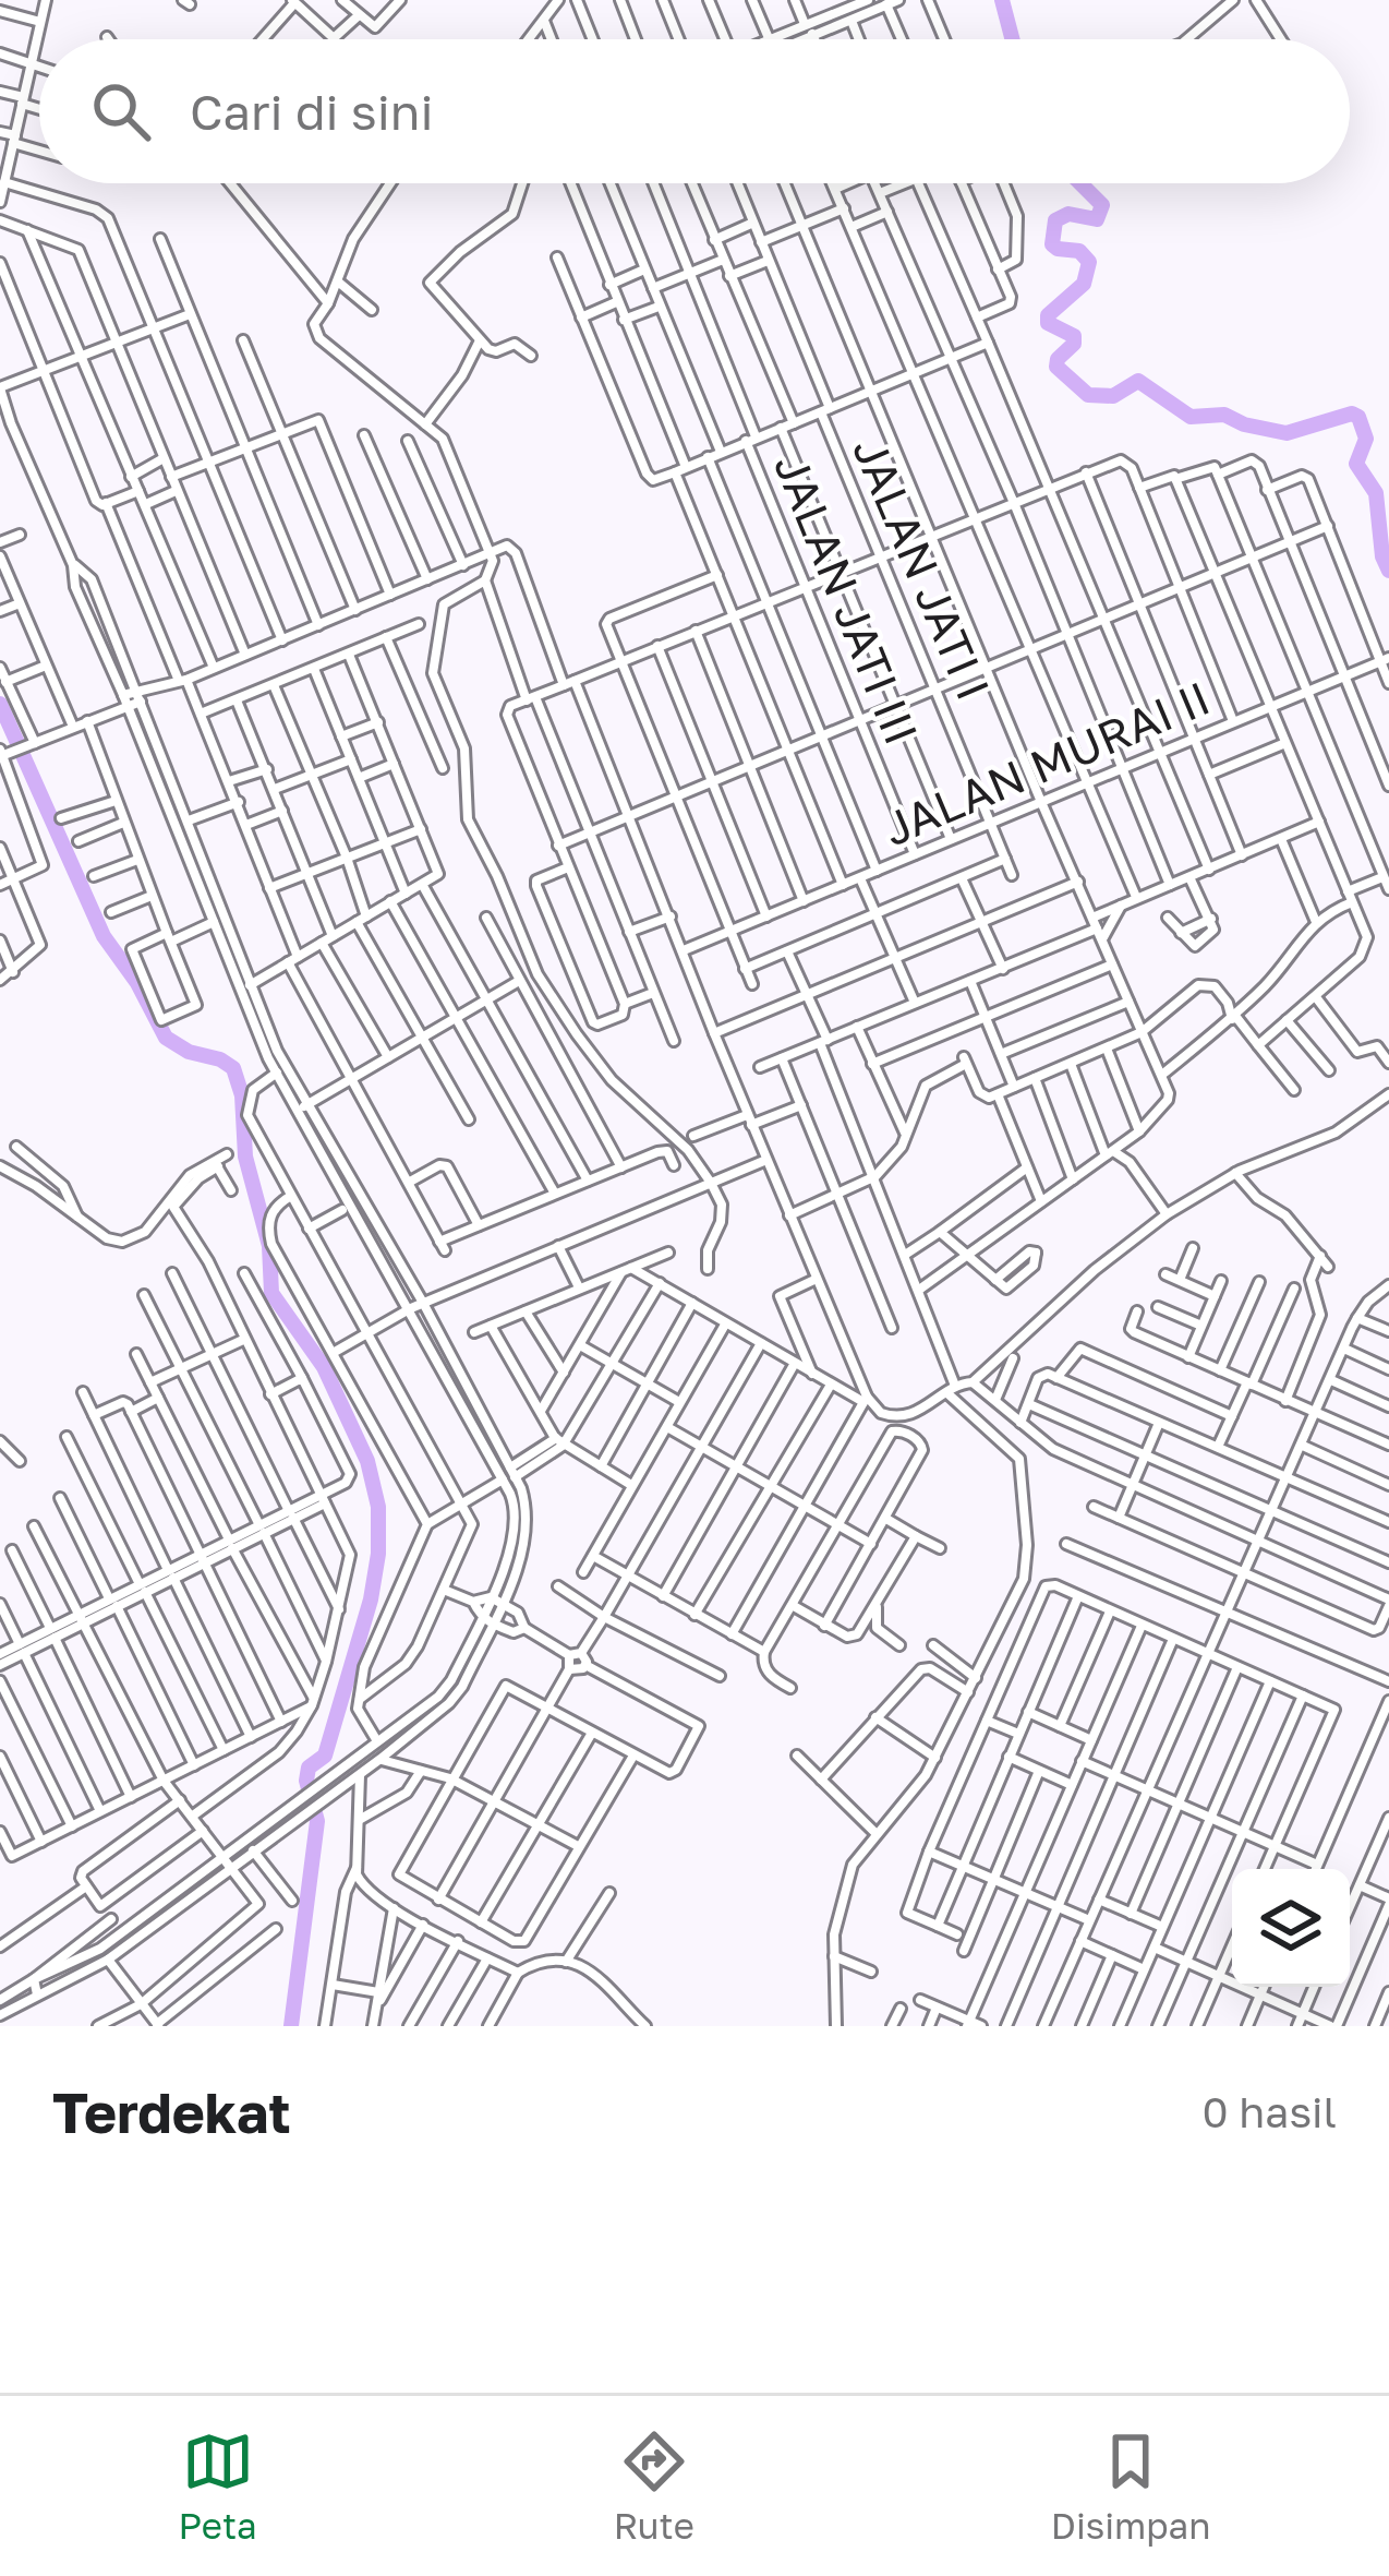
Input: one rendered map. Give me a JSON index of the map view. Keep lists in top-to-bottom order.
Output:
{
  "streets": {
    "street": ["JALAN JATI I", "JALAN JATI III", "JALAN MURAI II"]
  },
  "crossings": [
    ["JALAN JATI I", "JALAN MURAI II"],
    ["JALAN JATI III", "JALAN MURAI II"]
  ],
  "page": {
    "search": "Cari di sini",
    "heading": ["Terdekat", "0 hasil"],
    "nav": ["Peta", "Rute", "Disimpan"]
  }
}
